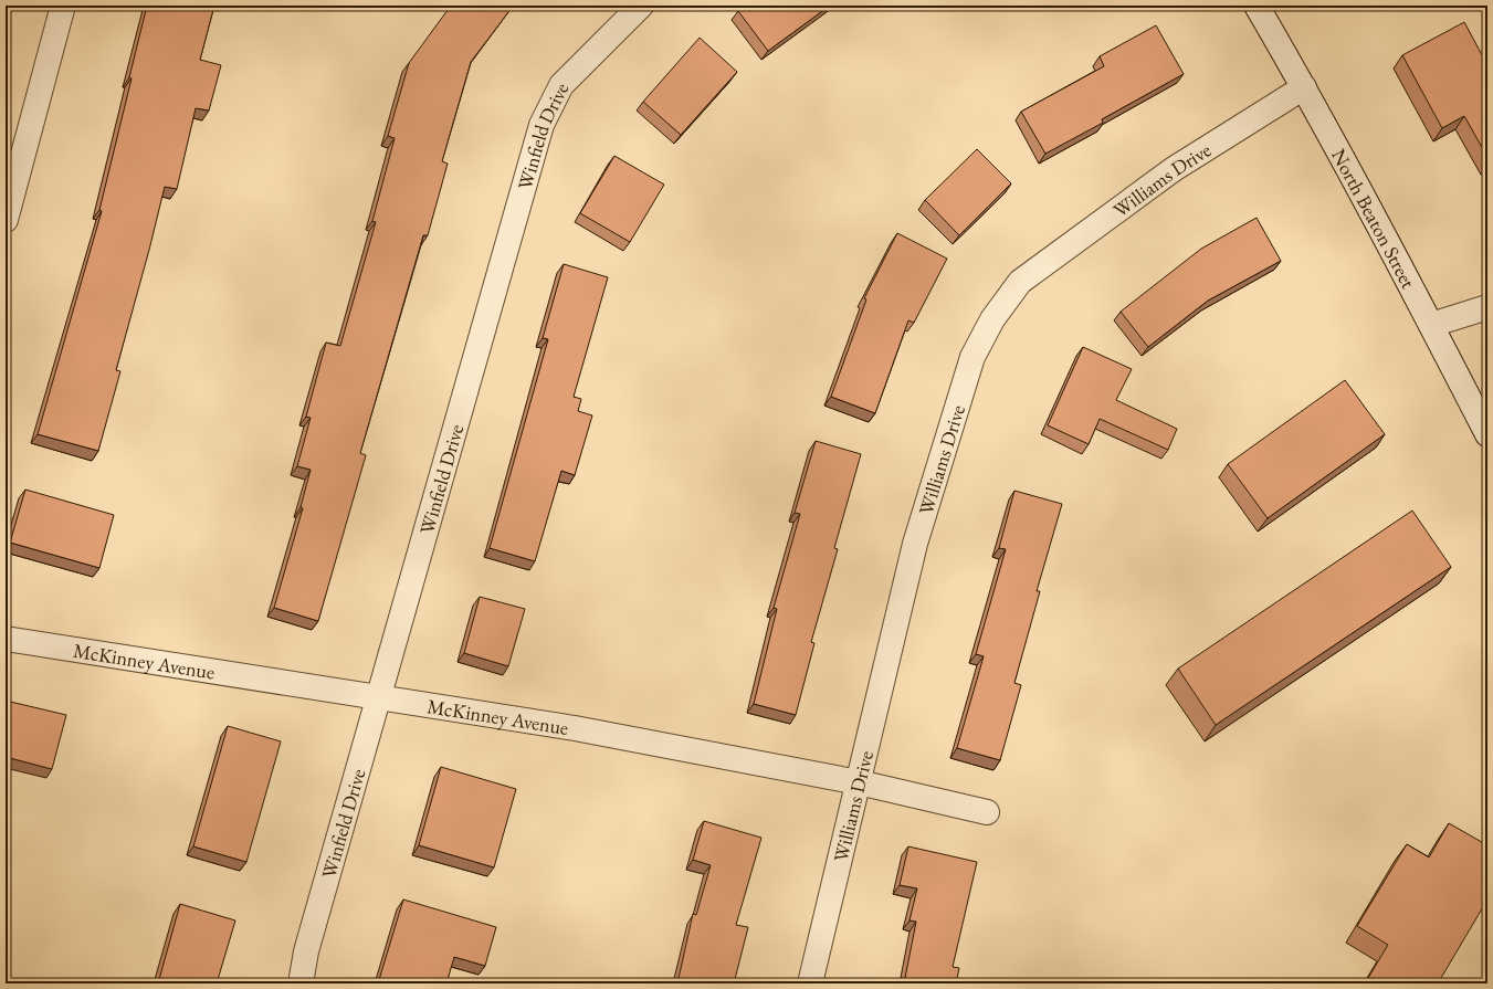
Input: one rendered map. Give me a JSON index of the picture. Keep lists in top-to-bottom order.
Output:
{
  "streets": {
    "street": [
      "Winfield Drive",
      "Williams Drive",
      "North Beaton Street",
      "McKinney Avenue"
    ]
  },
  "crossings": [
    ["Winfield Drive", "McKinney Avenue"],
    ["Williams Drive", "North Beaton Street"],
    ["Williams Drive", "McKinney Avenue"]
  ]
}
